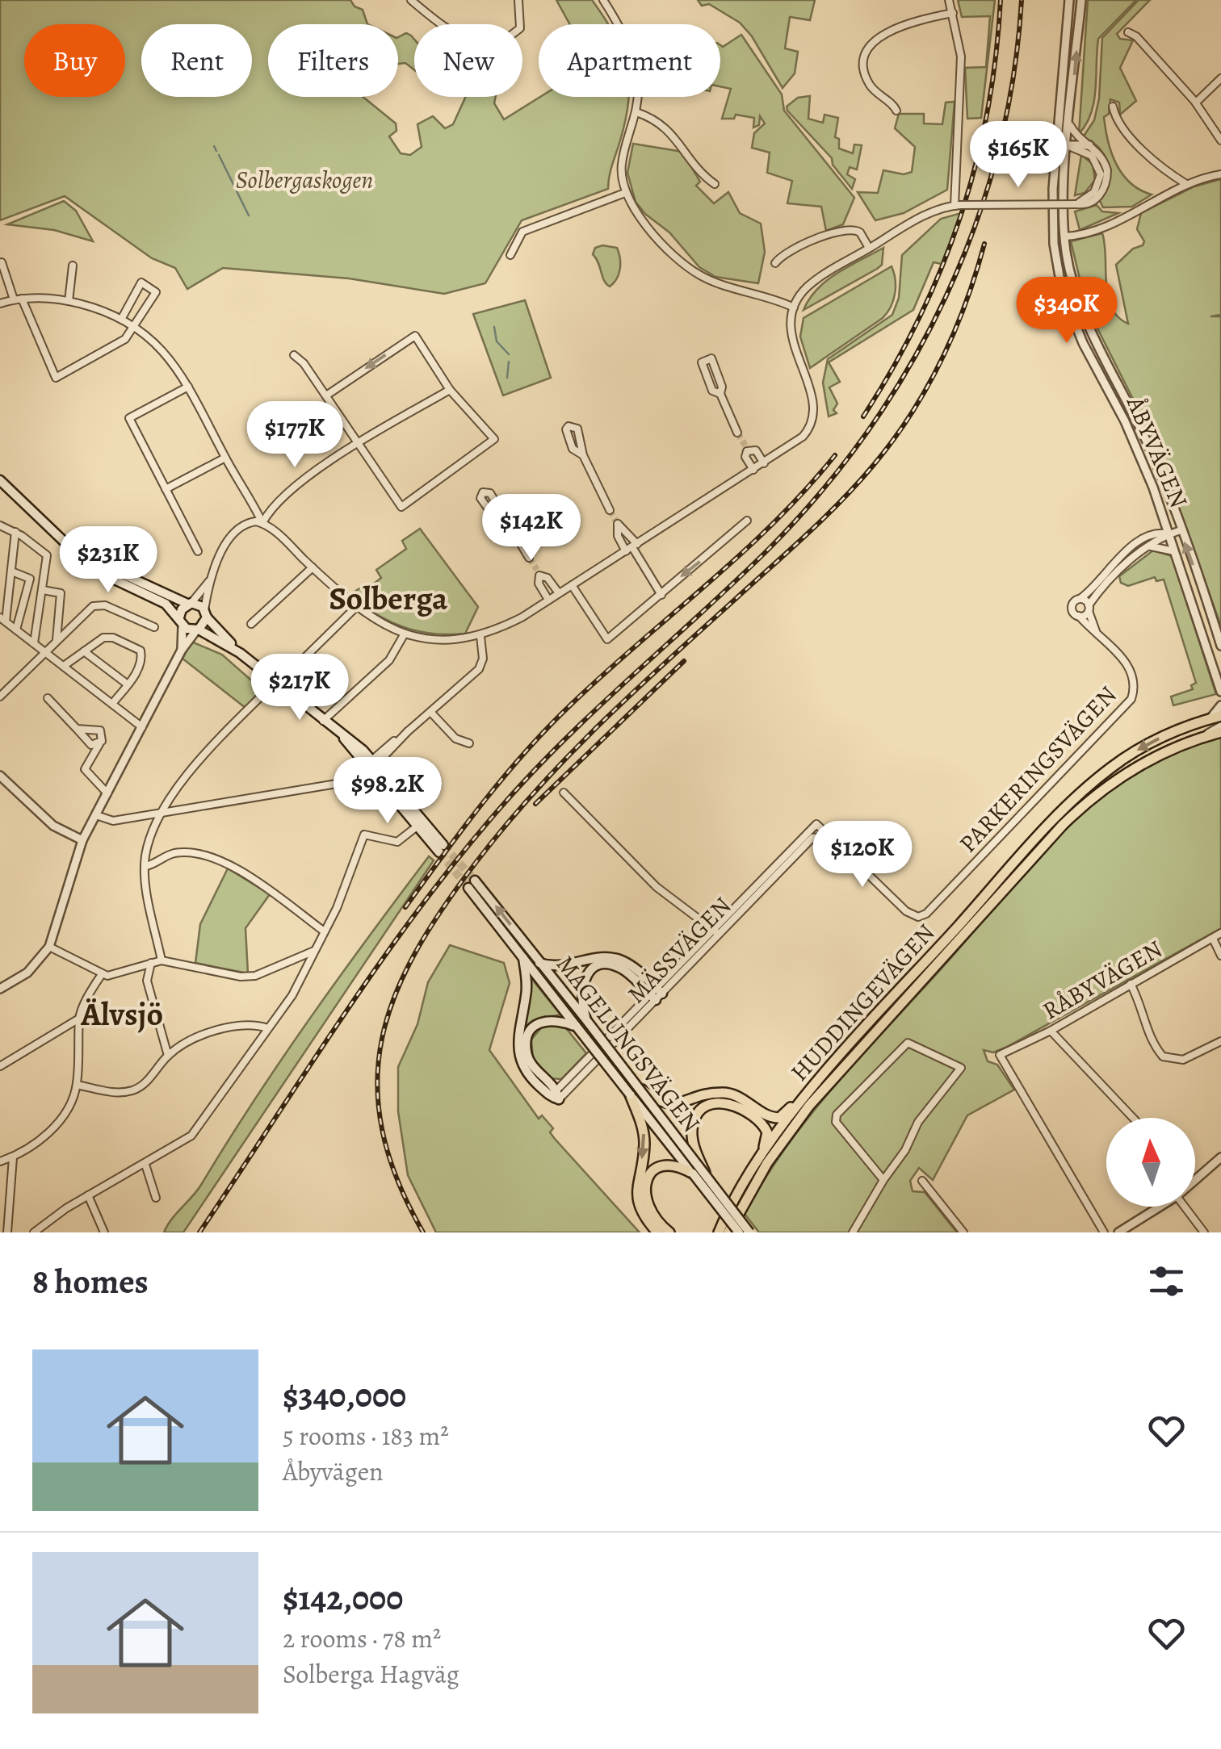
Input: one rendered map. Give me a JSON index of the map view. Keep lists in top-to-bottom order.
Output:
{
  "streets": {
    "main road": ["HUDDINGEVÄGEN", "MAGELUNGSVÄGEN"],
    "street": [
      "ÅBYVÄGEN",
      "PARKERINGSVÄGEN",
      "MÄSSVÄGEN",
      "RÅBYVÄGEN"
    ]
  },
  "crossings": [
    ["PARKERINGSVÄGEN", "MÄSSVÄGEN"]
  ],
  "districts": ["Solberga", "Älvsjö"],
  "parks": ["Solbergaskogen"],
  "north": "top",
  "page": {
    "chip": [
      "Buy",
      "Rent",
      "Filters",
      "New",
      "Apartment"
    ],
    "price": [
      "$165K",
      "$340K",
      "$177K",
      "$142K",
      "$231K",
      "$217K",
      "$98.2K",
      "$120K"
    ],
    "heading": "8 homes",
    "list": [
      {
        "name": "$340,000",
        "note": "5 rooms · 183 m² · Åbyvägen"
      },
      {
        "name": "$142,000",
        "note": "2 rooms · 78 m² · Solberga Hagväg"
      }
    ]
  }
}
